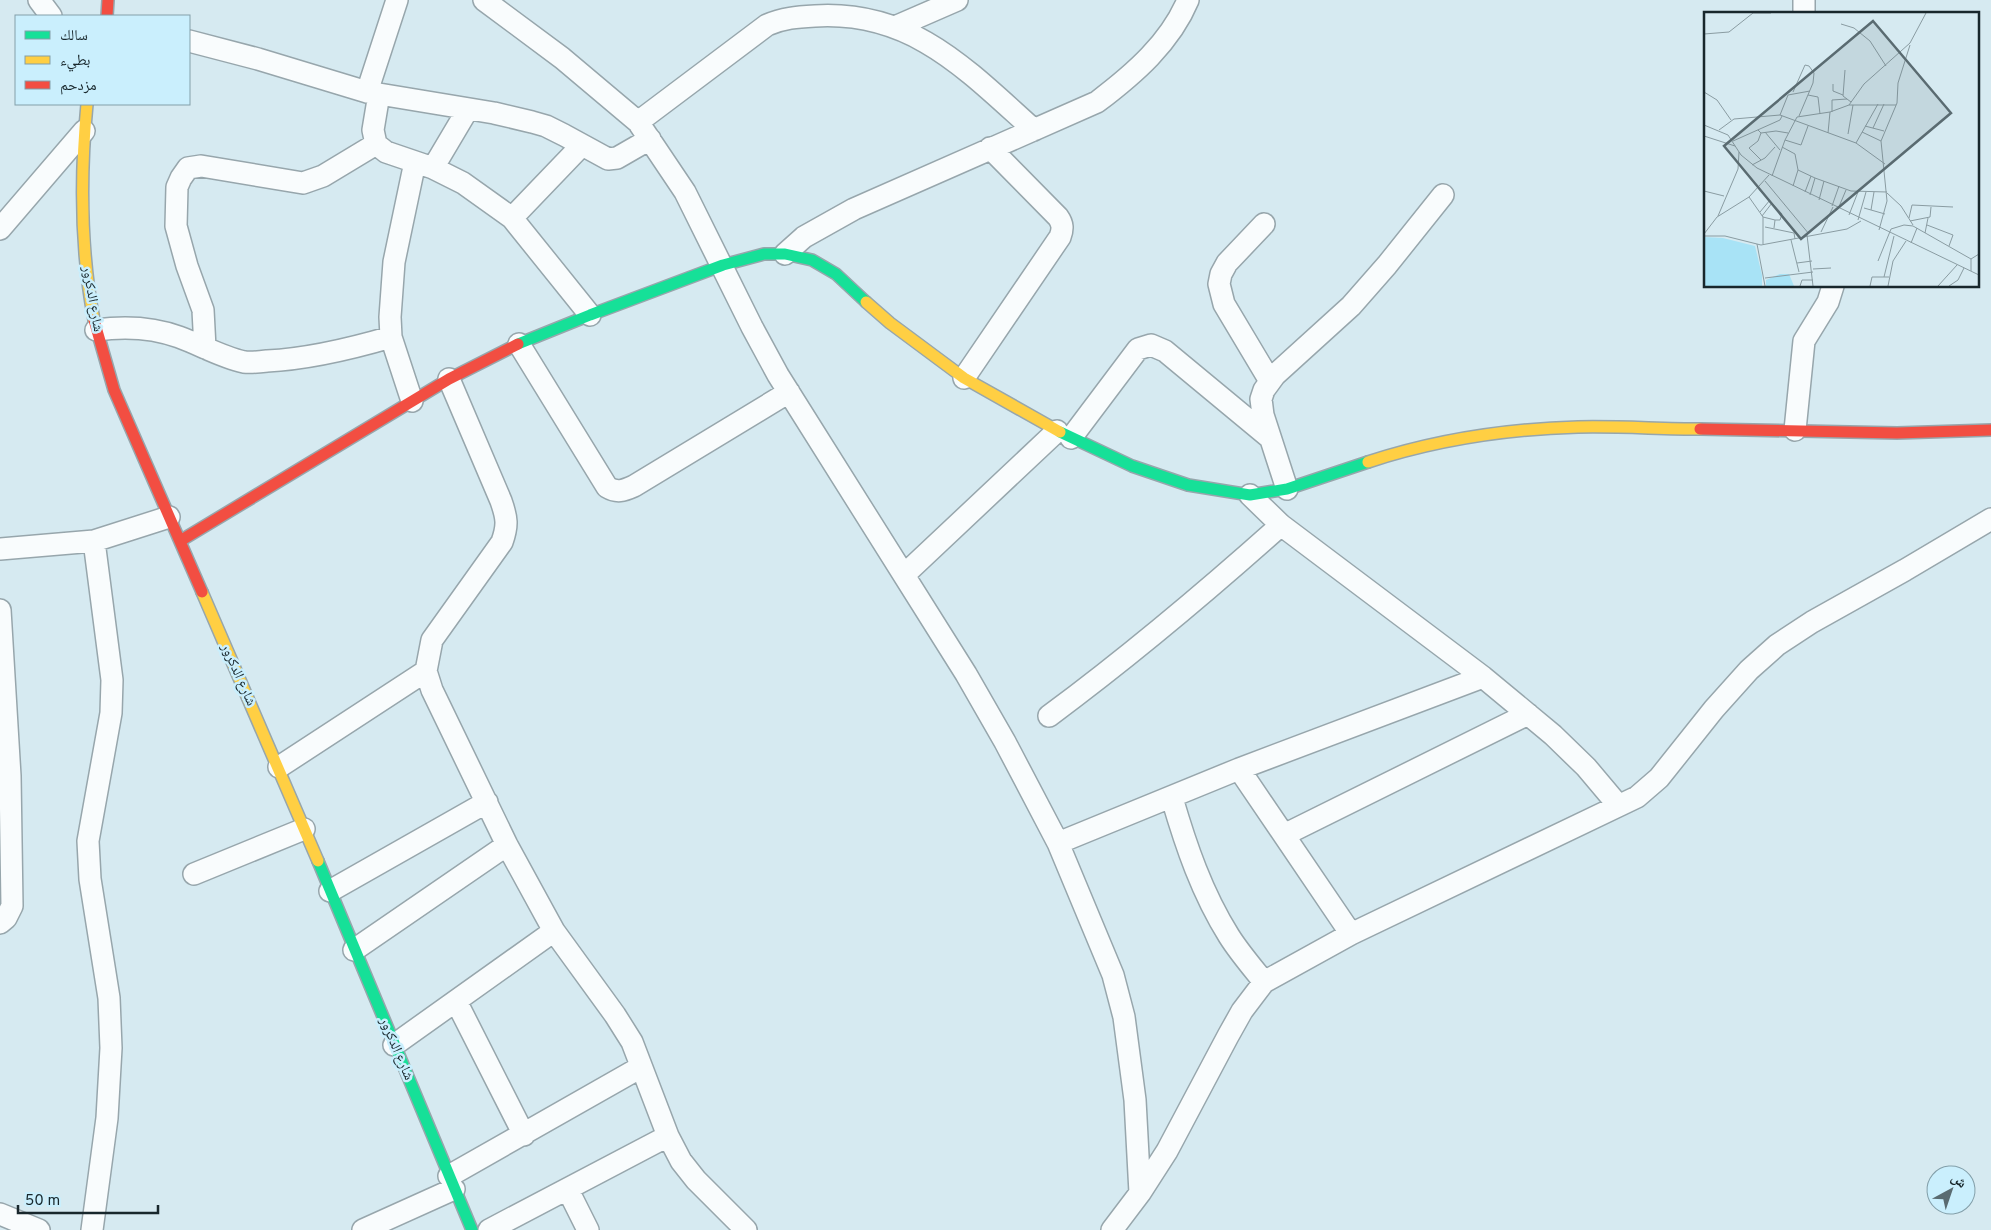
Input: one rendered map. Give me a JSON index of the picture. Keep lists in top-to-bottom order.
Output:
{
  "streets": {
    "street": ["شارع الدكرور"]
  },
  "legend": ["سالك", "بطيء", "مزدحم"],
  "scale_bar": "50 m",
  "north": "top right"
}
